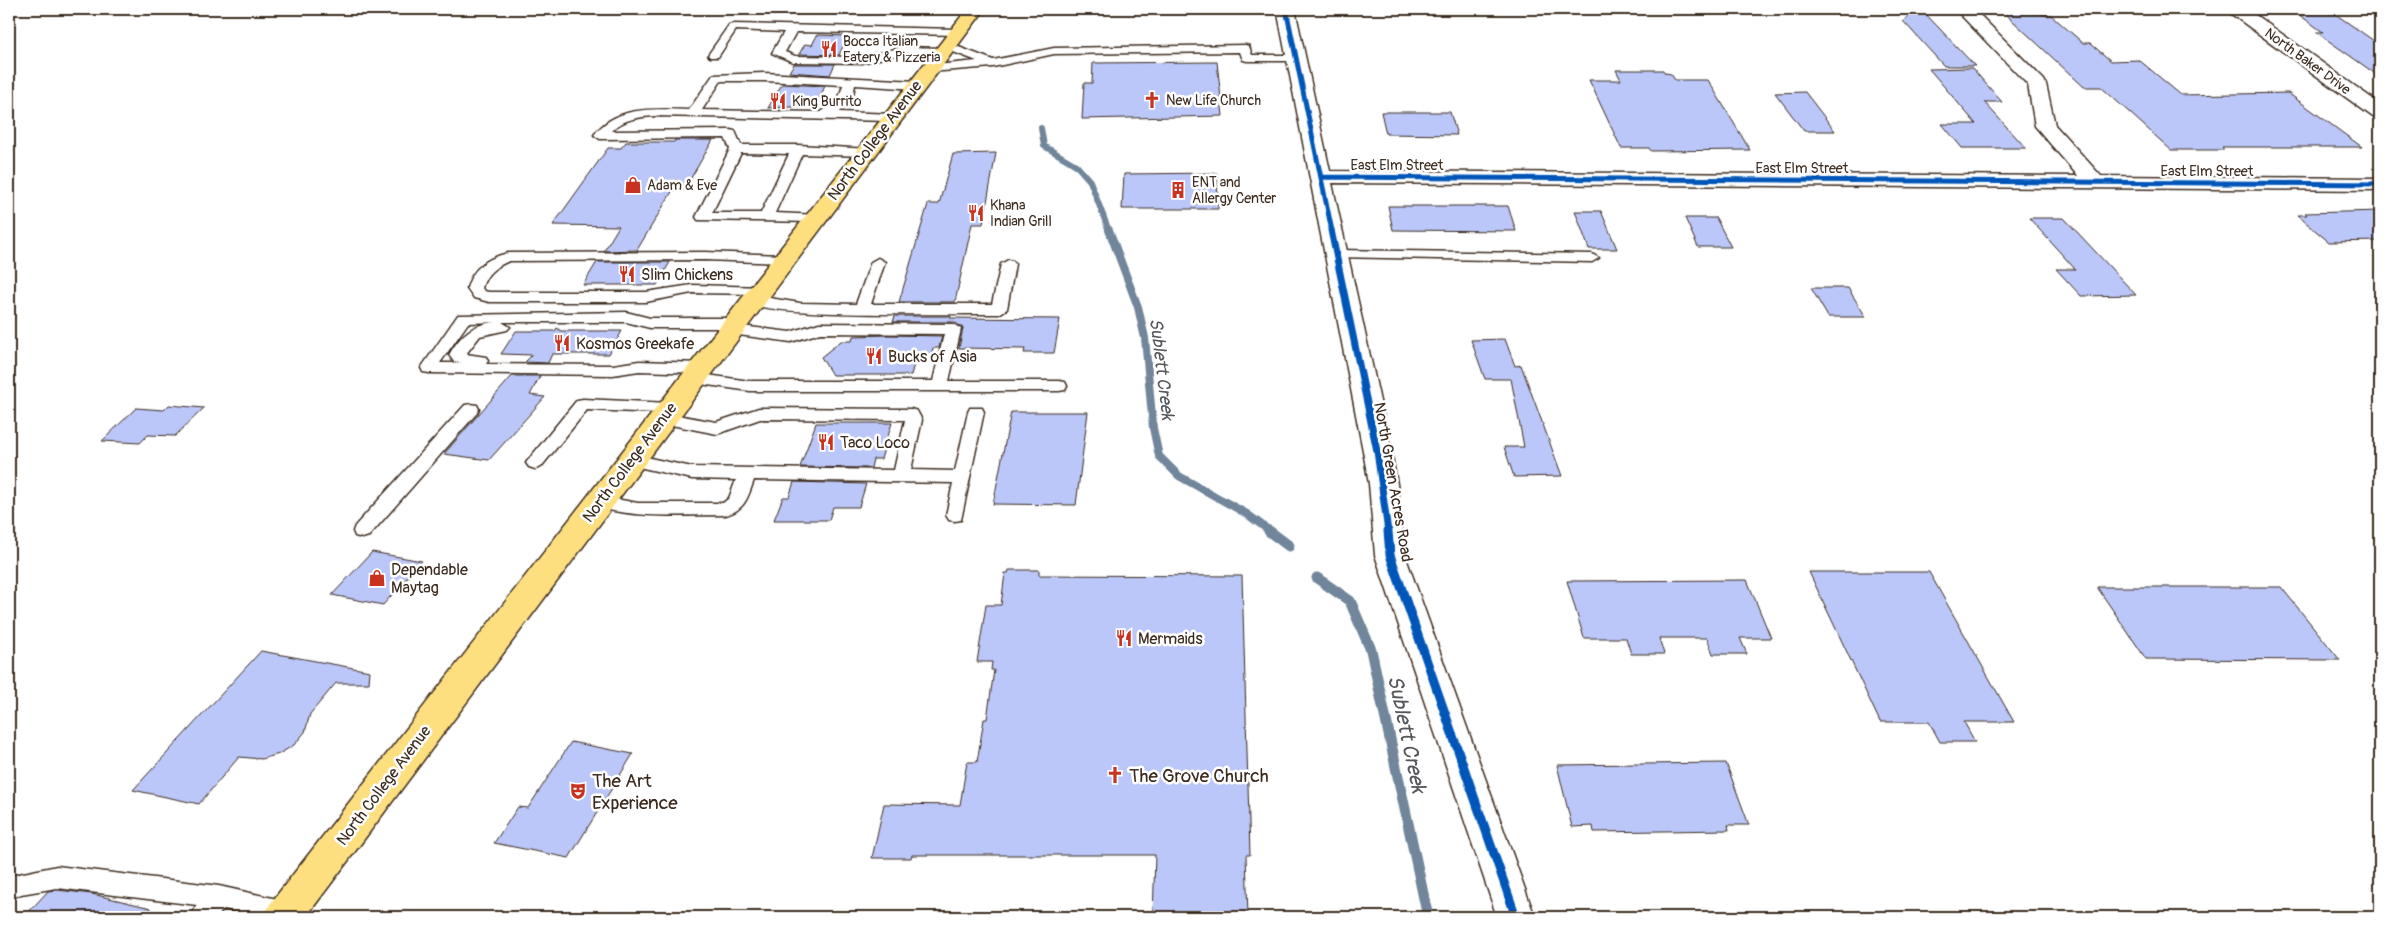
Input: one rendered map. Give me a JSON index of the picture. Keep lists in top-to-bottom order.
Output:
{
  "streets": {
    "main road": ["North College Avenue"],
    "street": ["North Baker Drive", "East Elm Street", "North Green Acres Road"]
  },
  "crossings": [
    ["East Elm Street", "North Green Acres Road"]
  ],
  "water": ["Sublett Creek"],
  "places": {
    "restaurant": [
      "Bocca Italian Eatery & Pizzeria",
      "King Burrito",
      "Khana Indian Grill",
      "Slim Chickens",
      "Kosmos Greekafe",
      "Bucks of Asia",
      "Taco Loco",
      "Mermaids"
    ],
    "church": ["New Life Church", "The Grove Church"],
    "shop": ["Adam & Eve", "Dependable Maytag"],
    "building": ["ENT and Allergy Center"],
    "theatre": ["The Art Experience"]
  }
}
